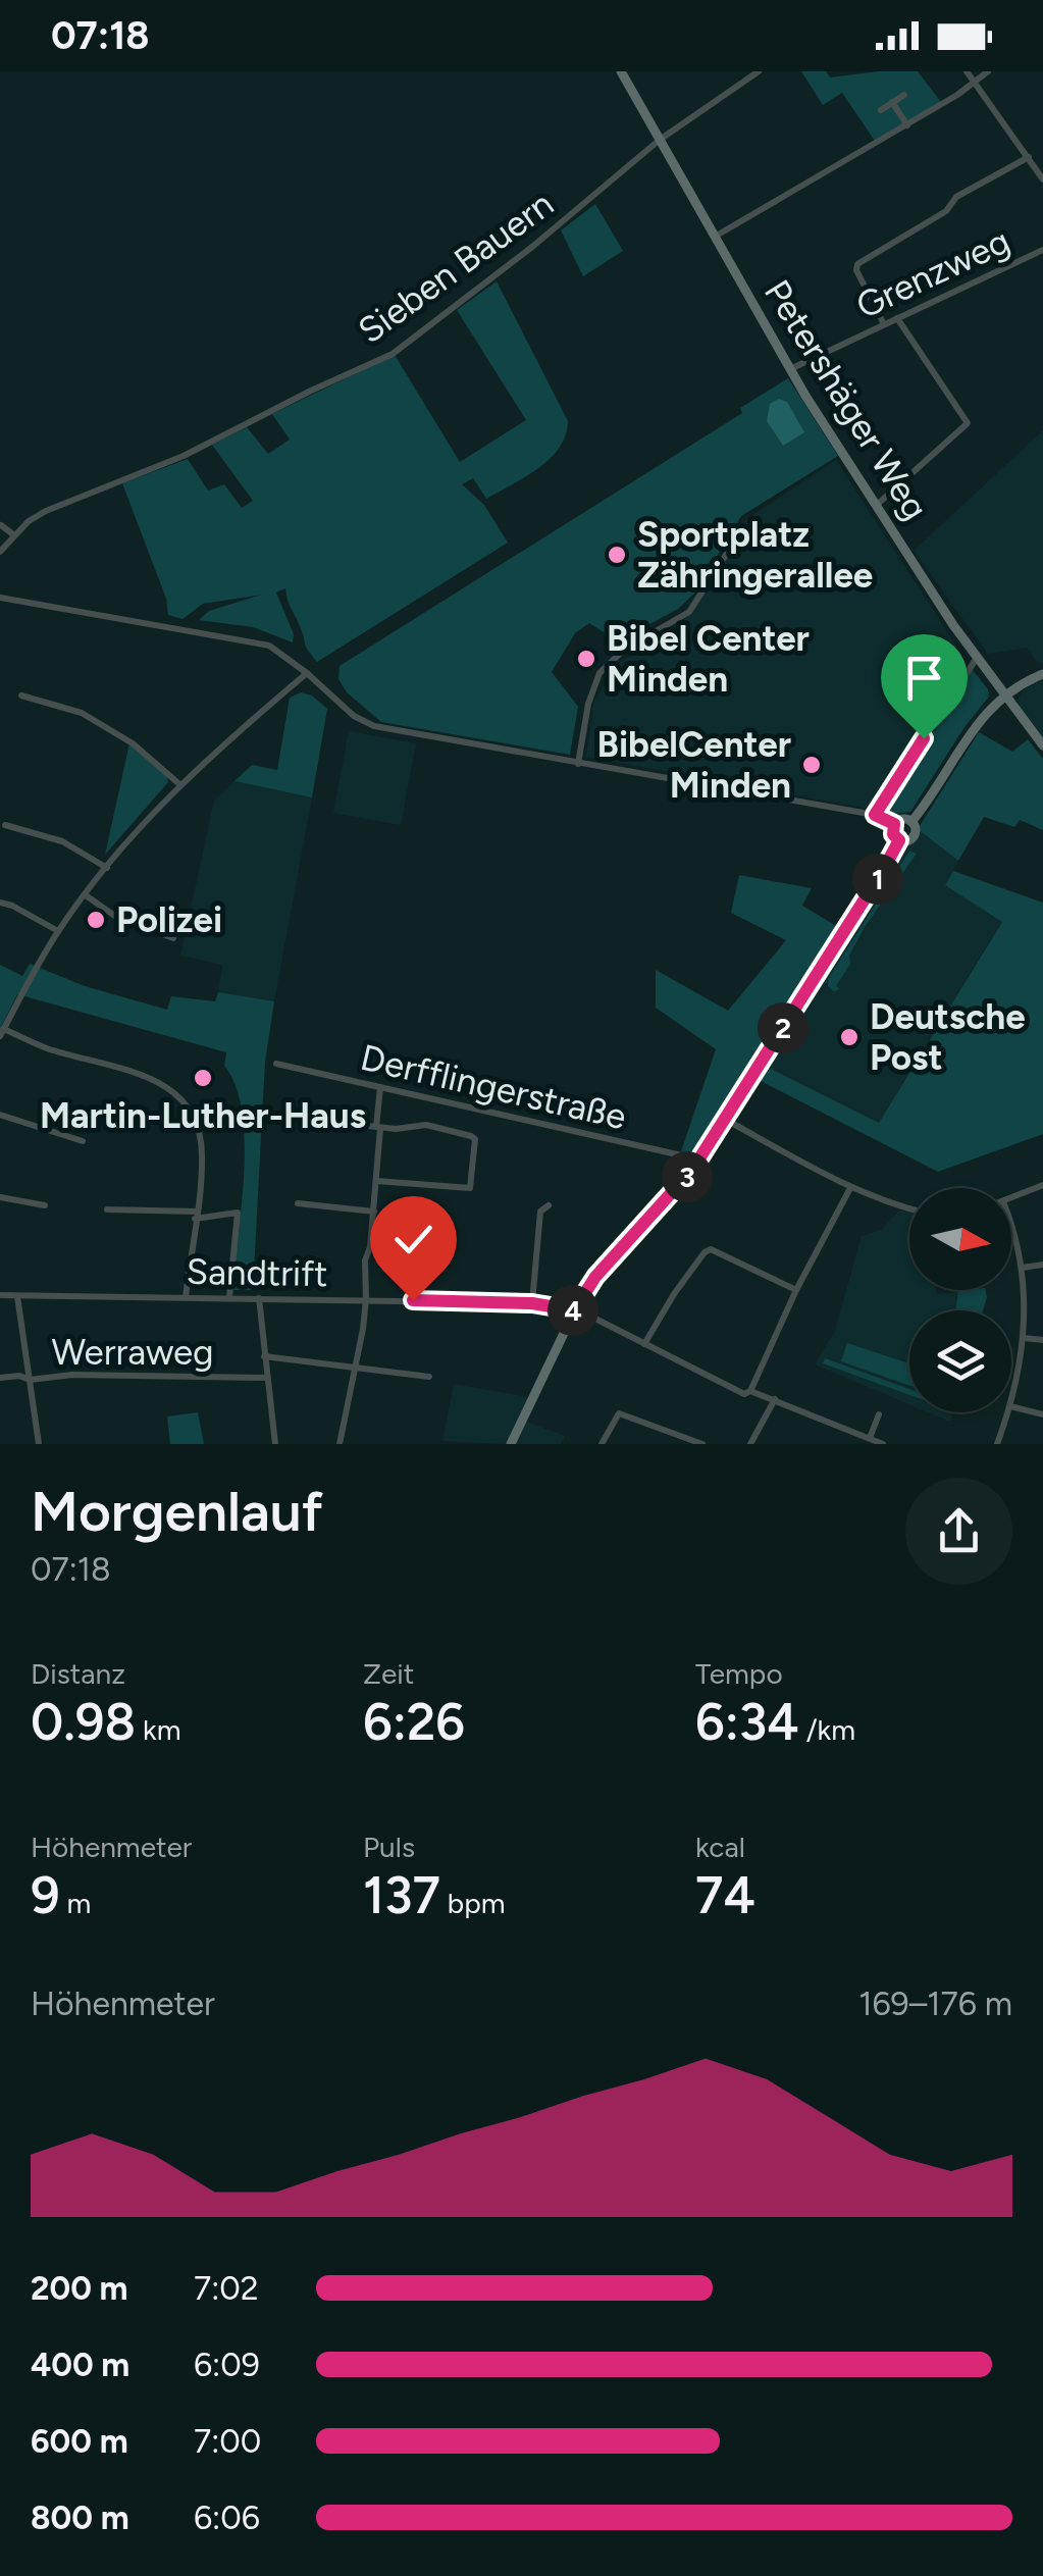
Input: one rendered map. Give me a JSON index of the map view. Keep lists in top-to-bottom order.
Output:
{
  "streets": {
    "main road": ["Petershäger Weg"],
    "street": [
      "Sieben Bauern",
      "Grenzweg",
      "Derfflingerstraße",
      "Sandtrift",
      "Werraweg"
    ]
  },
  "crossings": [
    ["Sieben Bauern", "Petershäger Weg"],
    ["Grenzweg", "Petershäger Weg"]
  ],
  "places": [
    "Sportplatz Zähringerallee",
    "Bibel Center Minden",
    "BibelCenter Minden",
    "Polizei",
    "Deutsche Post",
    "Martin-Luther-Haus"
  ],
  "north": "right",
  "page": {
    "status": "07:18",
    "pins": [
      "1",
      "2",
      "3",
      "4"
    ],
    "heading": ["Morgenlauf", "07:18"],
    "stats": [
      ["Distanz", "0.98 km"],
      ["Zeit", "6:26"],
      ["Tempo", "6:34 /km"],
      ["Höhenmeter", "9 m"],
      ["Puls", "137 bpm"],
      ["kcal", "74"]
    ],
    "chart": ["Höhenmeter", "169–176 m"],
    "list": [
      {
        "name": "200 m",
        "note": "7:02"
      },
      {
        "name": "400 m",
        "note": "6:09"
      },
      {
        "name": "600 m",
        "note": "7:00"
      },
      {
        "name": "800 m",
        "note": "6:06"
      }
    ]
  }
}
